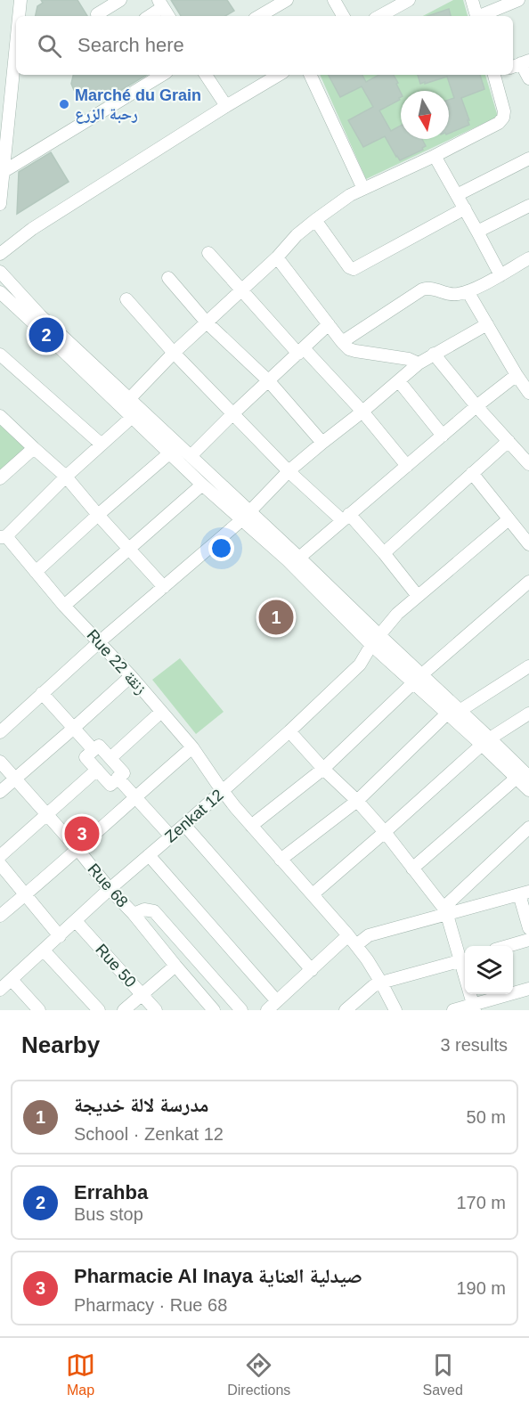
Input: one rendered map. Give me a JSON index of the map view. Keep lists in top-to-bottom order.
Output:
{
  "streets": {
    "street": [
      "Rue 22 زنقة",
      "Zenkat 12",
      "Rue 68",
      "Rue 50"
    ]
  },
  "crossings": [
    ["Rue 22 زنقة", "Zenkat 12"],
    ["Zenkat 12", "Rue 68"],
    ["Zenkat 12", "Rue 50"]
  ],
  "places": ["Marché du Grain رحبة الزرع"],
  "north": "bottom",
  "page": {
    "search": "Search here",
    "pins": ["2", "1", "3"],
    "heading": ["Nearby", "3 results"],
    "list": [
      {
        "mark": "1",
        "name": "مدرسة لالة خديجة",
        "note": "School · Zenkat 12",
        "value": "50 m"
      },
      {
        "mark": "2",
        "name": "Errahba",
        "note": "Bus stop",
        "value": "170 m"
      },
      {
        "mark": "3",
        "name": "Pharmacie Al Inaya صيدلية العناية",
        "note": "Pharmacy · Rue 68",
        "value": "190 m"
      }
    ],
    "nav": ["Map", "Directions", "Saved"]
  }
}
